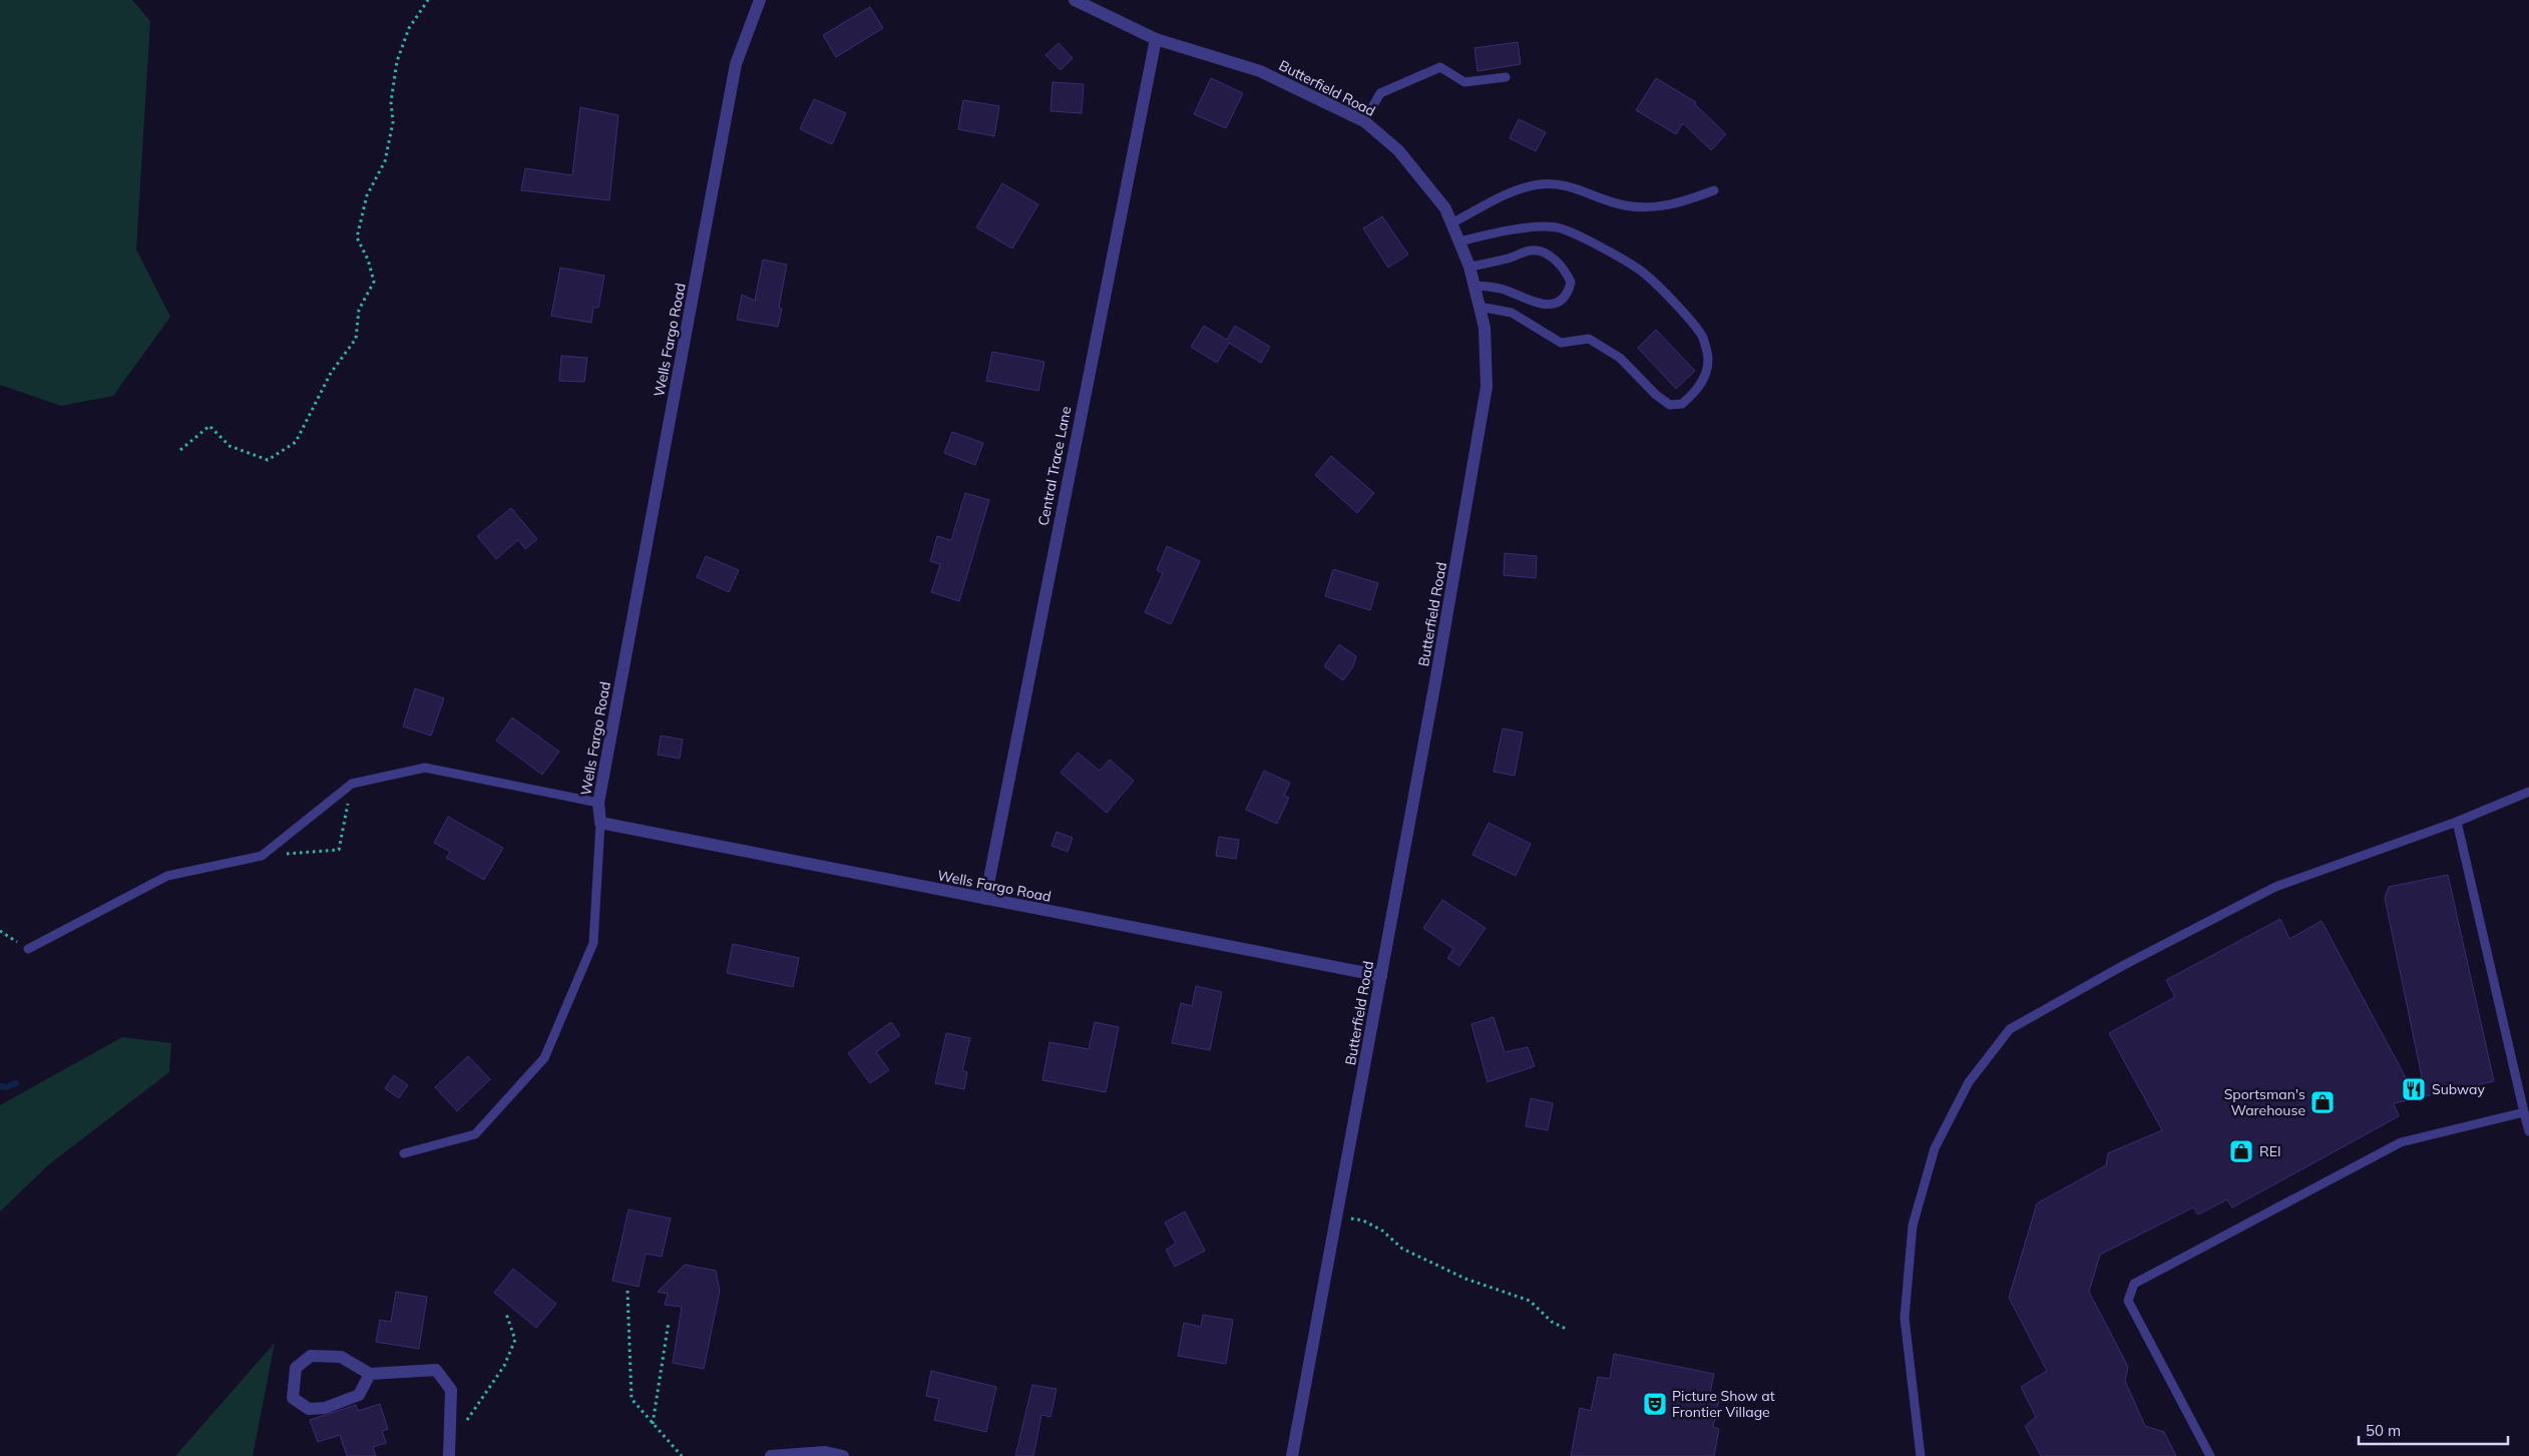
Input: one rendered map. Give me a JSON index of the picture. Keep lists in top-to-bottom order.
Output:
{
  "streets": {
    "street": ["Butterfield Road", "Wells Fargo Road", "Central Trace Lane"]
  },
  "crossings": [
    ["Butterfield Road", "Wells Fargo Road"],
    ["Butterfield Road", "Central Trace Lane"],
    ["Wells Fargo Road", "Central Trace Lane"]
  ],
  "places": {
    "restaurant": ["Subway"],
    "shop": ["Sportsman's Warehouse", "REI"],
    "theatre": ["Picture Show at Frontier Village"]
  },
  "scale_bar": "50 m"
}
